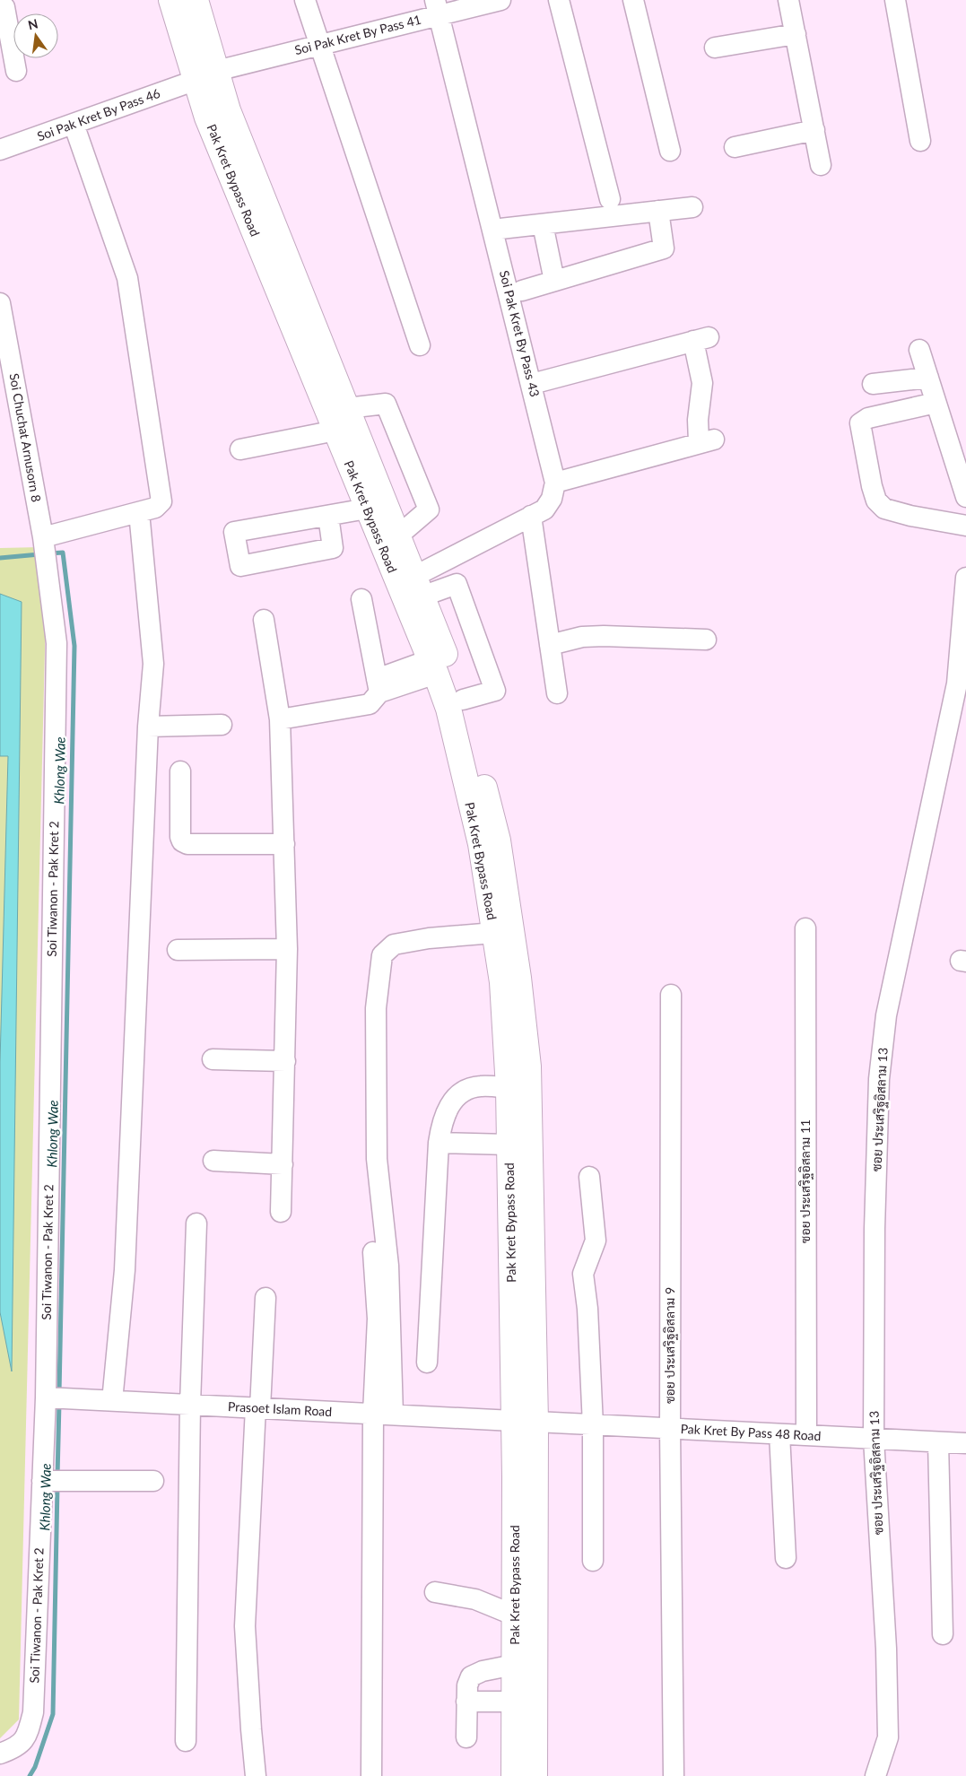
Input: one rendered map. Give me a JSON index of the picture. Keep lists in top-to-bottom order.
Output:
{
  "streets": {
    "main road": ["Pak Kret Bypass Road"],
    "street": [
      "Soi Pak Kret By Pass 41",
      "Soi Pak Kret By Pass 46",
      "Soi Pak Kret By Pass 43",
      "Soi Chuchat Arnusorn 8",
      "Soi Tiwanon - Pak Kret 2",
      "ซอย ประเสริฐอิสลาม 13",
      "ซอย ประเสริฐอิสลาม 11",
      "ซอย ประเสริฐอิสลาม 9",
      "Prasoet Islam Road",
      "Pak Kret By Pass 48 Road"
    ]
  },
  "crossings": [
    ["Soi Pak Kret By Pass 41", "Soi Pak Kret By Pass 46"],
    ["Soi Pak Kret By Pass 41", "Pak Kret Bypass Road"],
    ["Soi Pak Kret By Pass 41", "Soi Pak Kret By Pass 43"],
    ["Soi Pak Kret By Pass 46", "Pak Kret Bypass Road"],
    ["Pak Kret Bypass Road", "Prasoet Islam Road"],
    ["Pak Kret Bypass Road", "Pak Kret By Pass 48 Road"],
    ["Soi Chuchat Arnusorn 8", "Soi Tiwanon - Pak Kret 2"],
    ["Soi Tiwanon - Pak Kret 2", "Prasoet Islam Road"],
    ["ซอย ประเสริฐอิสลาม 13", "Pak Kret By Pass 48 Road"],
    ["ซอย ประเสริฐอิสลาม 11", "Pak Kret By Pass 48 Road"],
    ["ซอย ประเสริฐอิสลาม 9", "Pak Kret By Pass 48 Road"],
    ["Prasoet Islam Road", "Pak Kret By Pass 48 Road"]
  ],
  "water": ["Khlong Wae"],
  "north": "top"
}
